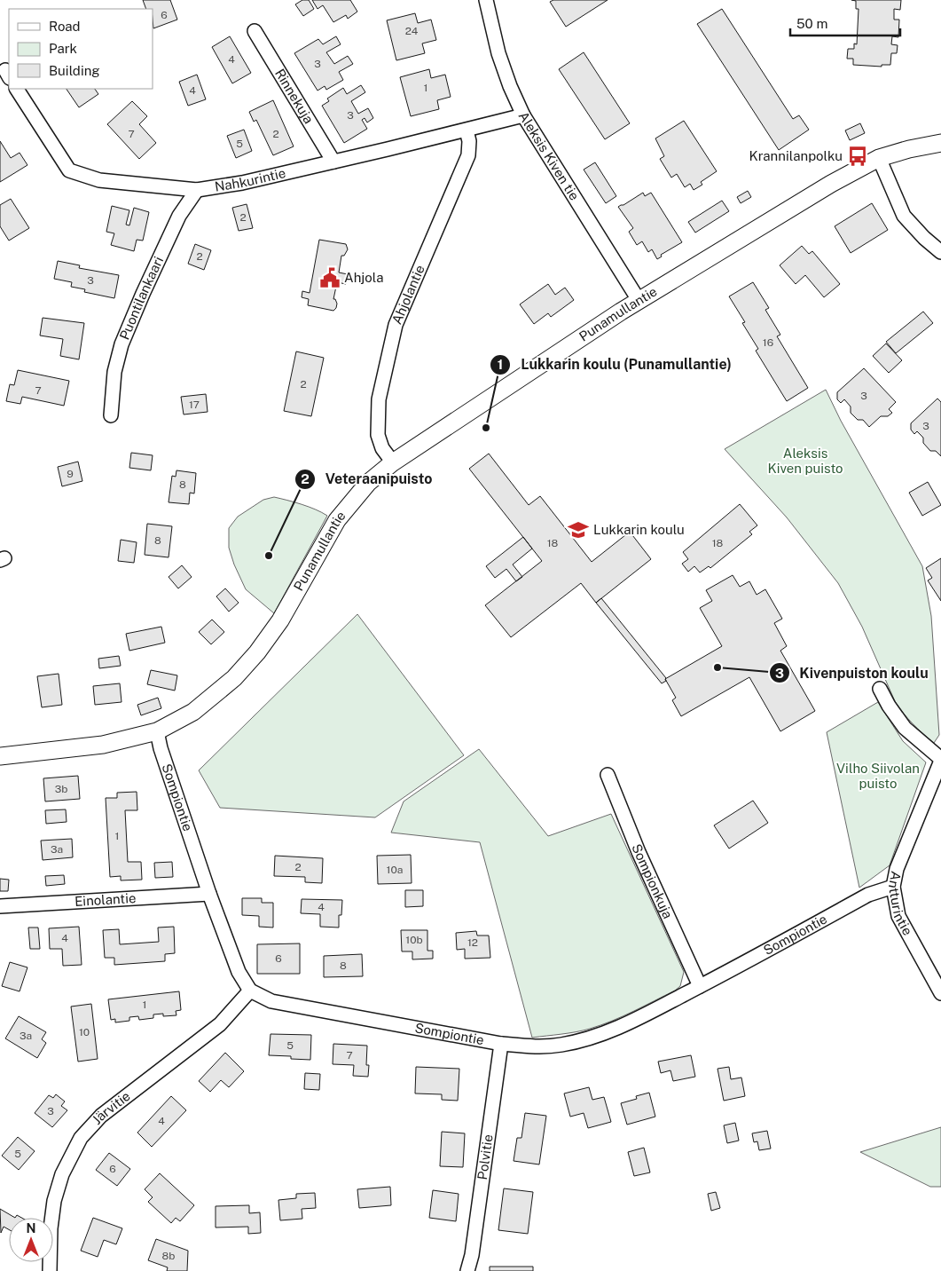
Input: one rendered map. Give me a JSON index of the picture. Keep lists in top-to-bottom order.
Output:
{
  "streets": {
    "street": [
      "Rinnekuja",
      "Aleksis Kiven tie",
      "Nahkurintie",
      "Ahjolantie",
      "Puontilankaari",
      "Punamullantie",
      "Sompiontie",
      "Sompionkuja",
      "Einolantie",
      "Antturintie",
      "Järvitie",
      "Polvitie"
    ]
  },
  "crossings": [
    ["Rinnekuja", "Nahkurintie"],
    ["Aleksis Kiven tie", "Nahkurintie"],
    ["Aleksis Kiven tie", "Punamullantie"],
    ["Nahkurintie", "Ahjolantie"],
    ["Nahkurintie", "Puontilankaari"],
    ["Ahjolantie", "Punamullantie"],
    ["Punamullantie", "Sompiontie"],
    ["Sompiontie", "Sompionkuja"],
    ["Sompiontie", "Einolantie"],
    ["Sompiontie", "Antturintie"],
    ["Sompiontie", "Järvitie"],
    ["Sompiontie", "Polvitie"]
  ],
  "parks": ["Aleksis Kiven puisto", "Vilho Siivolan puisto"],
  "places": {
    "bus stop": ["Krannilanpolku"],
    "public building": ["Ahjola"],
    "other": ["Lukkarin koulu (Punamullantie)", "Veteraanipuisto", "Kivenpuiston koulu"],
    "school or university": ["Lukkarin koulu"]
  },
  "house_numbers": [
    "6",
    "24",
    "4",
    "3",
    "1",
    "4",
    "3",
    "7",
    "2",
    "5",
    "2",
    "2",
    "3",
    "16",
    "2",
    "7",
    "3",
    "17",
    "3",
    "9",
    "8",
    "8",
    "18",
    "18",
    "3b",
    "1",
    "3a",
    "2",
    "10a",
    "4",
    "4",
    "10b",
    "12",
    "6",
    "8",
    "1",
    "10",
    "3a",
    "5",
    "7",
    "3",
    "4",
    "5",
    "6",
    "8b"
  ],
  "legend": ["Road", "Park", "Building"],
  "scale_bar": "50 m",
  "north": "top"
}
